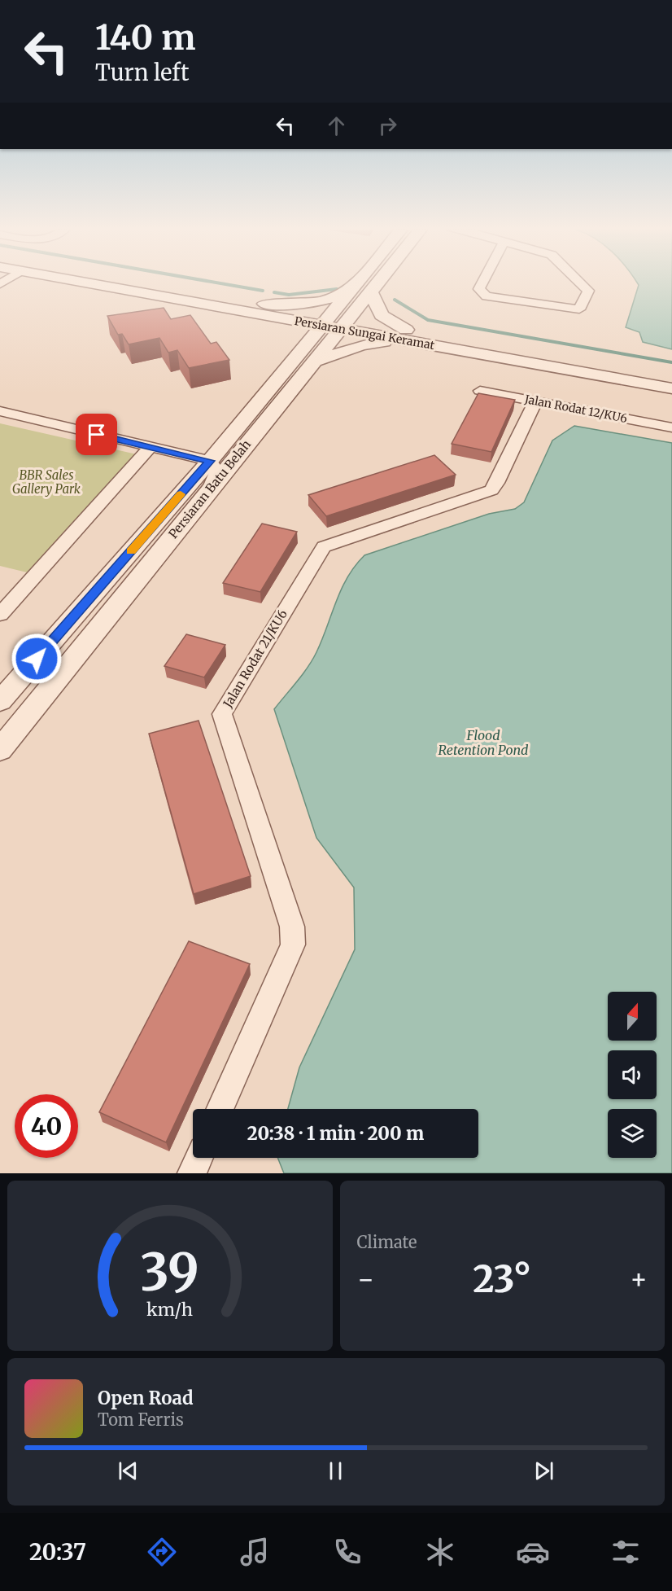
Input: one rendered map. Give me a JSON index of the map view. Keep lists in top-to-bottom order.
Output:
{
  "streets": {
    "street": [
      "Persiaran Sungai Keramat",
      "Jalan Rodat 12/KU6",
      "Persiaran Batu Belah",
      "Jalan Rodat 21/KU6"
    ]
  },
  "crossings": [
    ["Persiaran Sungai Keramat", "Persiaran Batu Belah"],
    ["Jalan Rodat 12/KU6", "Jalan Rodat 21/KU6"]
  ],
  "water": ["Flood Retention Pond"],
  "parks": ["BBR Sales Gallery Park"],
  "north": "top",
  "page": {
    "turn": ["140 m", "Turn left"],
    "limit": "40",
    "trip": "20:38 · 1 min · 200 m",
    "tile": "Climate",
    "heat": ["−", "23°", "+"],
    "song": ["Open Road", "Tom Ferris"],
    "tabs": "20:37",
    "gauge": ["39", "km/h"]
  }
}
